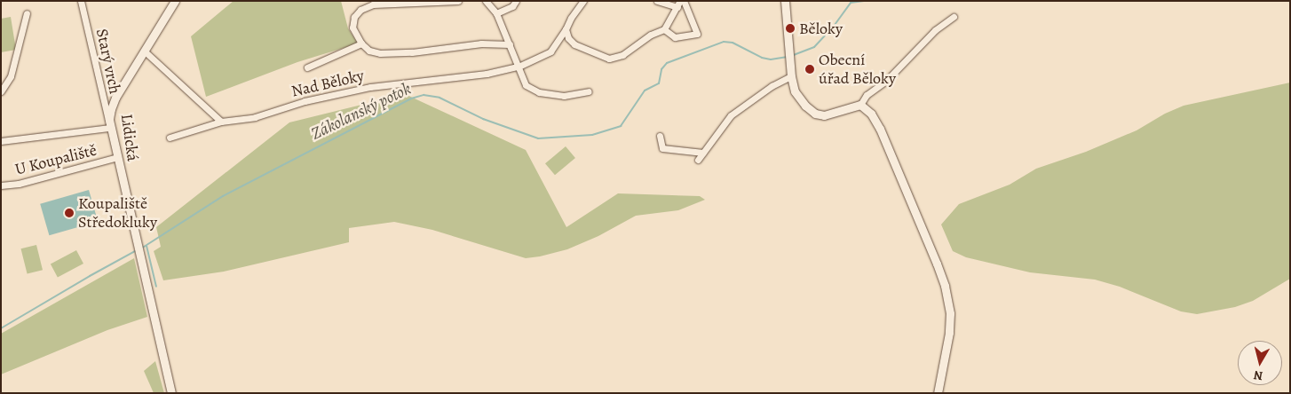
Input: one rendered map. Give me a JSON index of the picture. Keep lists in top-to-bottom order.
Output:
{
  "streets": {
    "street": [
      "Starý vrch",
      "Nad Běloky",
      "Lidická",
      "U Koupaliště"
    ]
  },
  "crossings": [
    ["Starý vrch", "Lidická"],
    ["Lidická", "U Koupaliště"]
  ],
  "water": ["Zákolanský potok"],
  "places": ["Běloky", "Obecní úřad Běloky", "Koupaliště Středokluky"],
  "north": "bottom"
}
